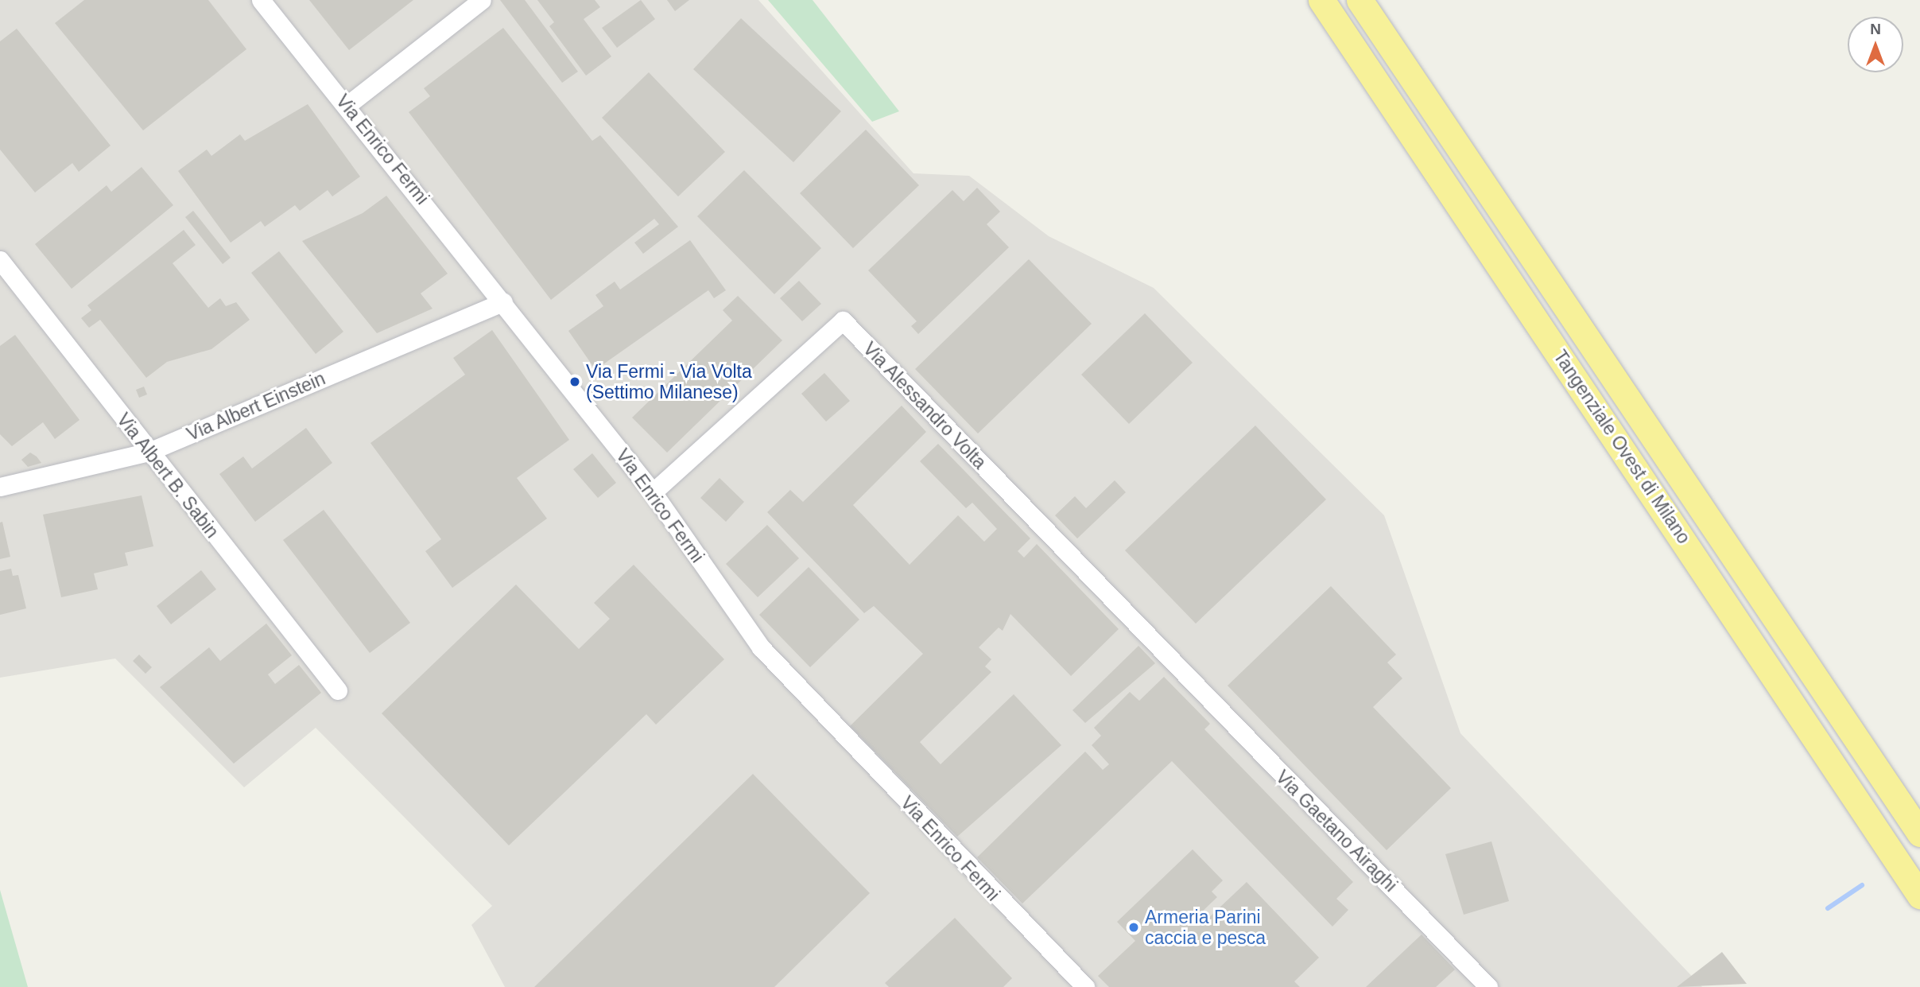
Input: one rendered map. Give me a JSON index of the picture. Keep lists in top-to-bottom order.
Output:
{
  "streets": {
    "highway": ["Tangenziale Ovest di Milano"],
    "street": [
      "Via Enrico Fermi",
      "Via Alessandro Volta",
      "Via Albert Einstein",
      "Via Albert B. Sabin",
      "Via Gaetano Airaghi"
    ]
  },
  "crossings": [
    ["Via Enrico Fermi", "Via Alessandro Volta"],
    ["Via Enrico Fermi", "Via Albert Einstein"],
    ["Via Alessandro Volta", "Via Gaetano Airaghi"],
    ["Via Albert Einstein", "Via Albert B. Sabin"]
  ],
  "places": ["Via Fermi - Via Volta (Settimo Milanese)", "Armeria Parini caccia e pesca"],
  "north": "top"
}
